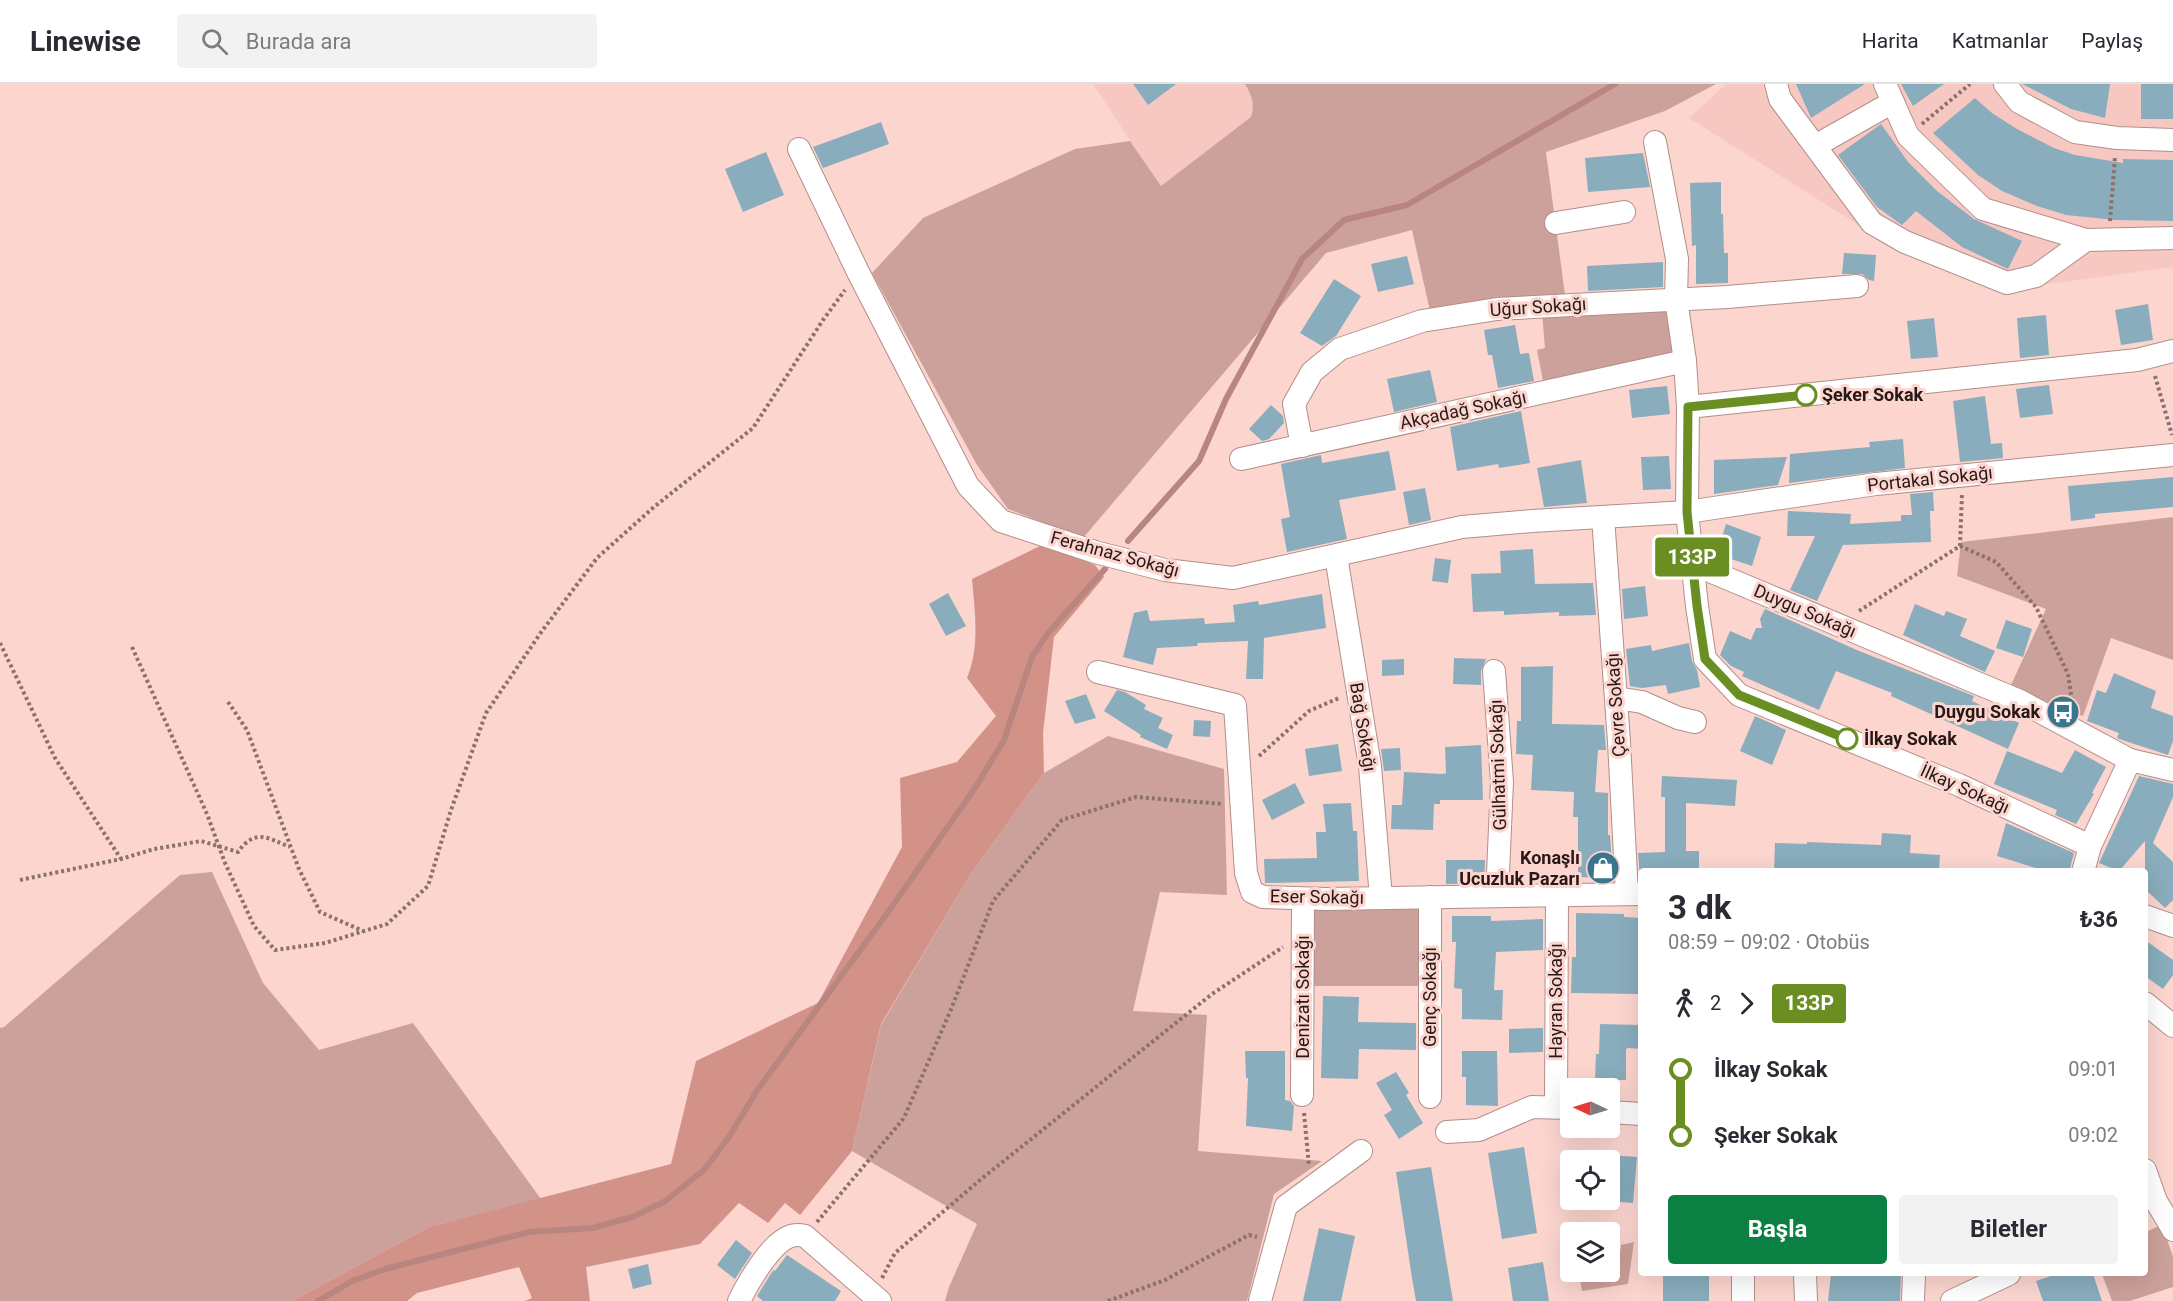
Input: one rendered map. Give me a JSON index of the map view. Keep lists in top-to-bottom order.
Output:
{
  "streets": {
    "street": [
      "Uğur Sokağı",
      "Akçadağ Sokağı",
      "Portakal Sokağı",
      "Ferahnaz Sokağı",
      "Duygu Sokağı",
      "Çevre Sokağı",
      "Bağ Sokağı",
      "Gülhatmi Sokağı",
      "İlkay Sokağı",
      "Eser Sokağı",
      "Denizatı Sokağı",
      "Genç Sokağı",
      "Hayran Sokağı"
    ]
  },
  "crossings": [
    ["Uğur Sokağı", "Akçadağ Sokağı"],
    ["Portakal Sokağı", "Ferahnaz Sokağı"],
    ["Ferahnaz Sokağı", "Çevre Sokağı"],
    ["Ferahnaz Sokağı", "Bağ Sokağı"],
    ["Duygu Sokağı", "İlkay Sokağı"],
    ["Çevre Sokağı", "Eser Sokağı"],
    ["Bağ Sokağı", "Eser Sokağı"],
    ["Gülhatmi Sokağı", "Eser Sokağı"],
    ["Eser Sokağı", "Denizatı Sokağı"],
    ["Eser Sokağı", "Genç Sokağı"],
    ["Eser Sokağı", "Hayran Sokağı"]
  ],
  "places": {
    "other": ["Şeker Sokak", "İlkay Sokak"],
    "bus stop": ["Duygu Sokak"],
    "shop": ["Konaşlı Ucuzluk Pazarı"]
  },
  "lines": ["bus line 133P"],
  "north": "left",
  "page": {
    "header": "Linewise",
    "search": "Burada ara",
    "nav": ["Harita", "Katmanlar", "Paylaş"],
    "on_map": "133P",
    "heading": ["3 dk", "08:59 – 09:02 · Otobüs", "₺36"],
    "legs": ["2", "133P"],
    "list": [
      {
        "name": "İlkay Sokak",
        "value": "09:01"
      },
      {
        "name": "Şeker Sokak",
        "value": "09:02"
      }
    ],
    "buttons": ["Başla", "Biletler"]
  }
}
